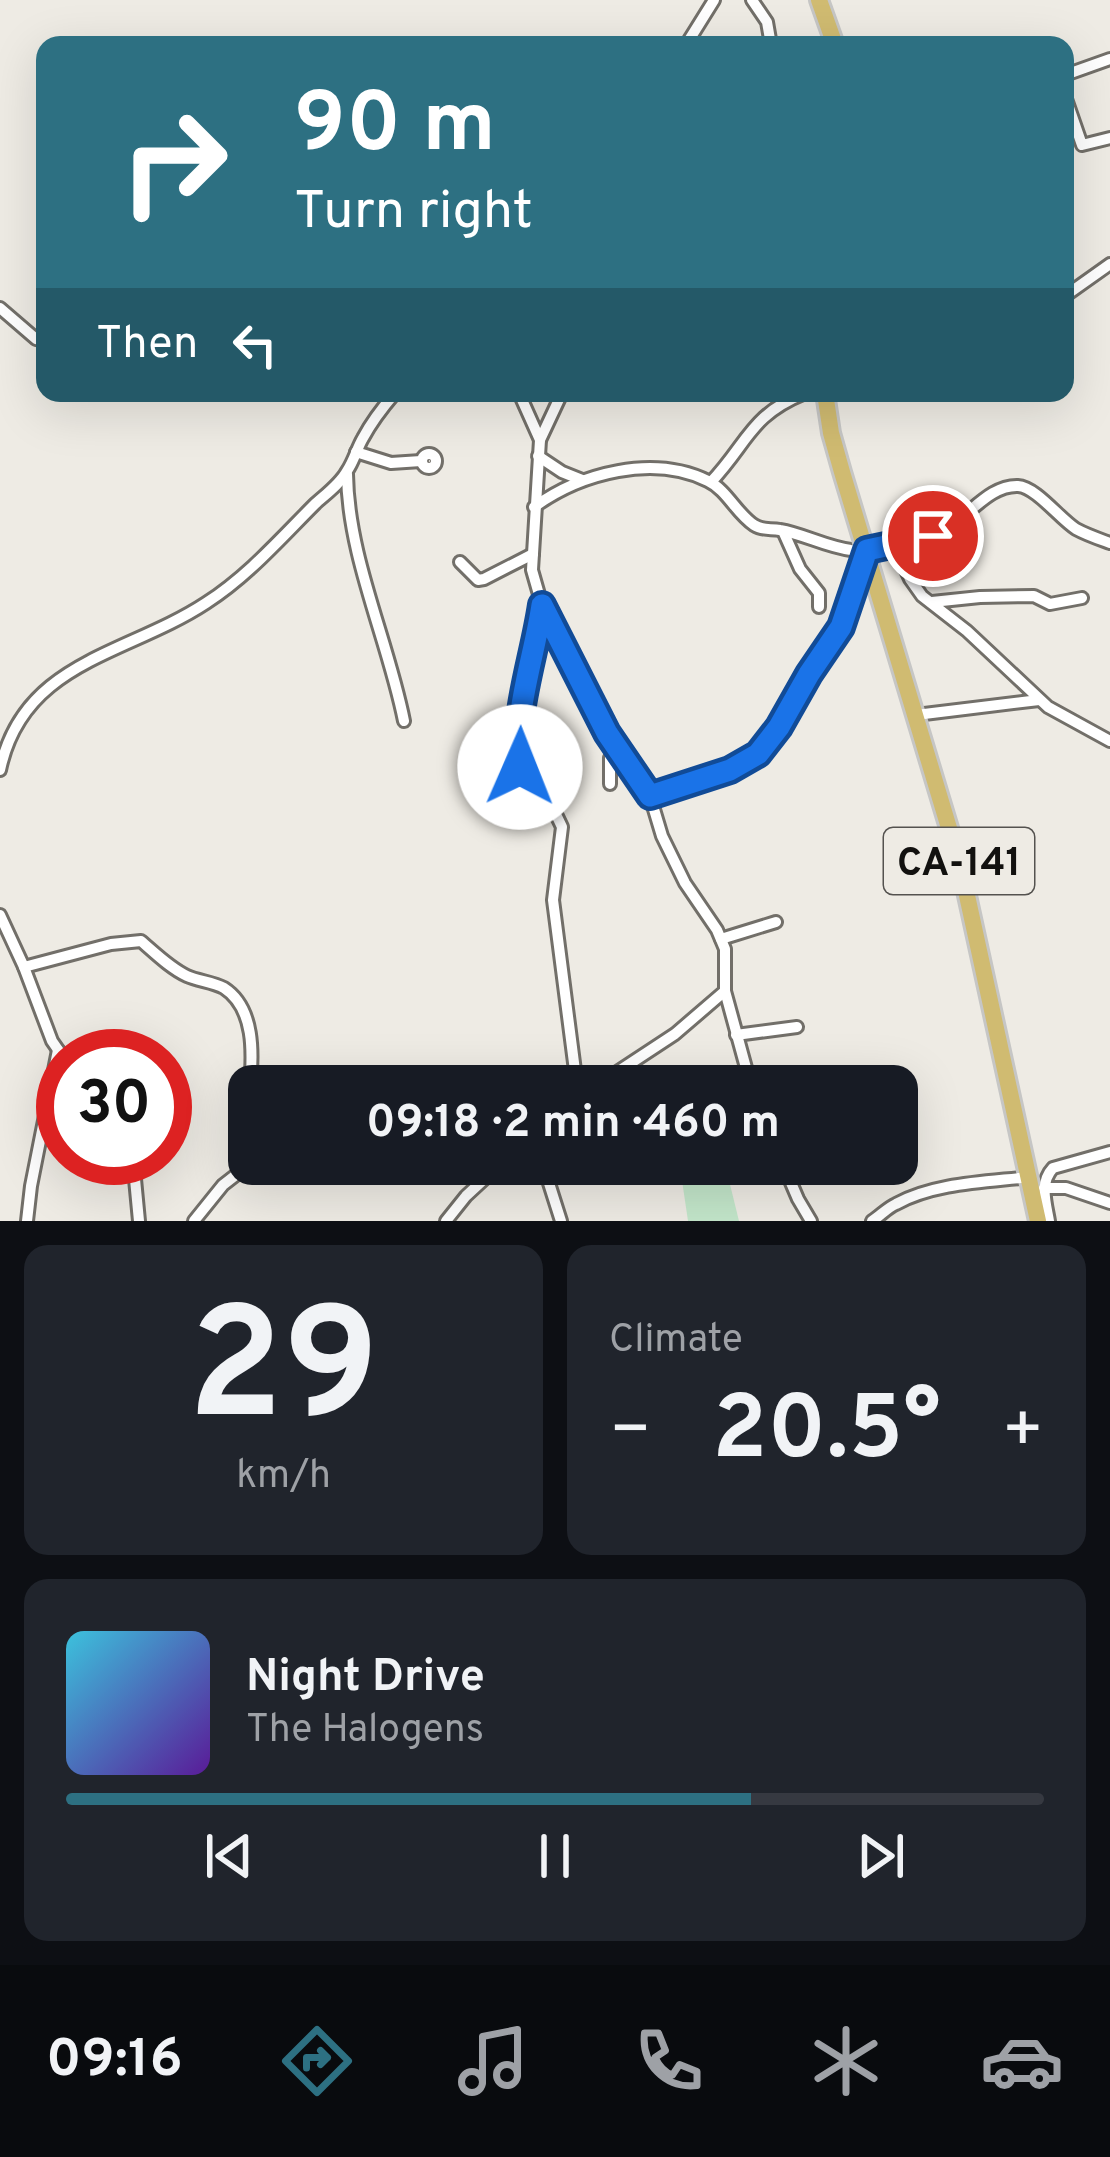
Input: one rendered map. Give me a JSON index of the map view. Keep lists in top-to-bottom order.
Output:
{
  "streets": {
    "main road": ["CA-141"]
  },
  "page": {
    "turn": ["90 m", "Turn right"],
    "then": "Then",
    "limit": "30",
    "trip": "09:18 · 2 min · 460 m",
    "tile": [
      ["29", "km/h"],
      "Climate"
    ],
    "heat": ["−", "20.5°", "+"],
    "song": ["Night Drive", "The Halogens"],
    "tabs": "09:16"
  }
}
